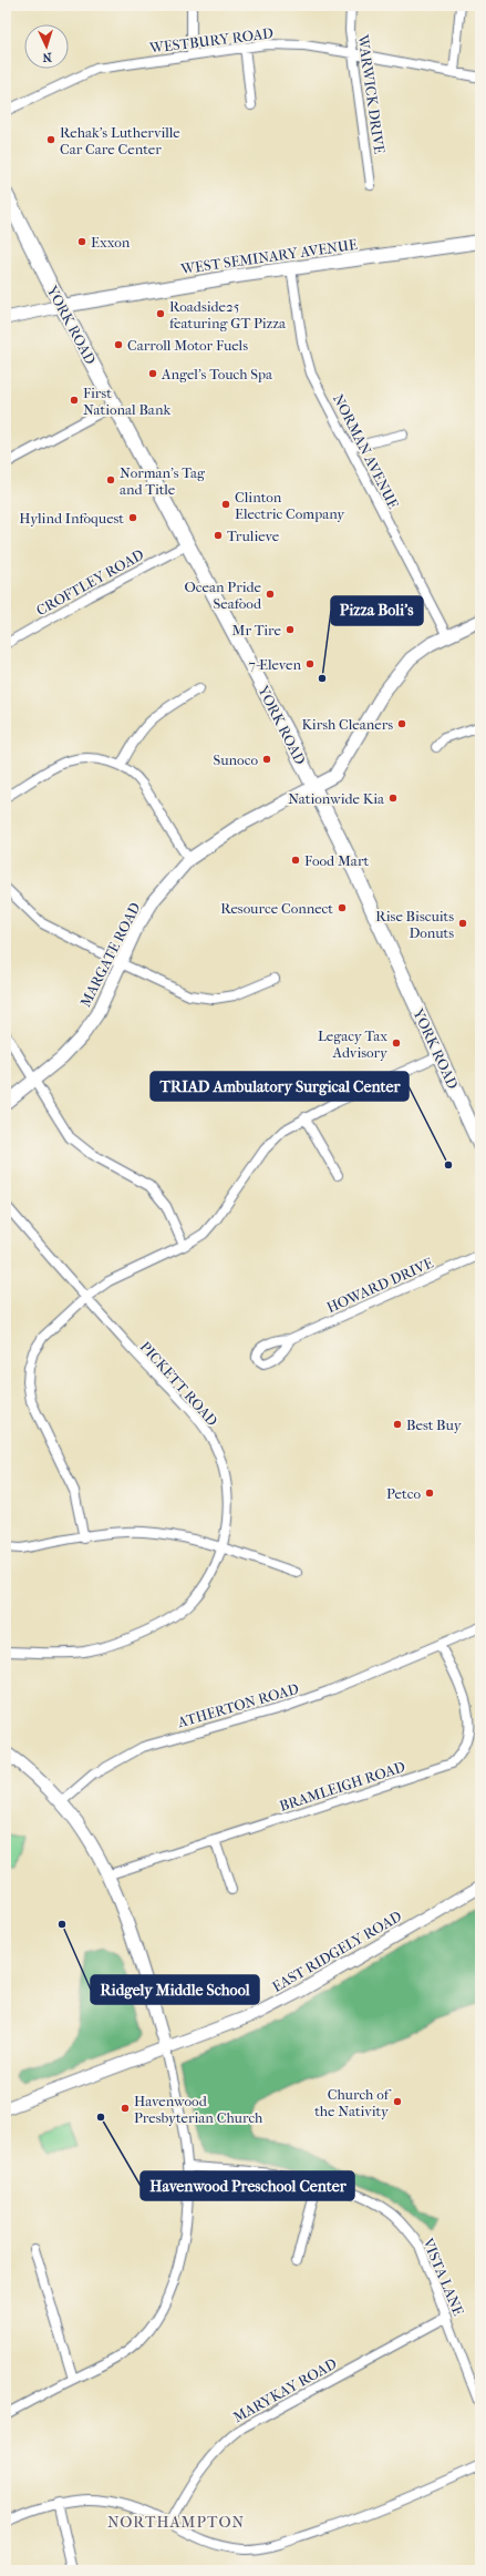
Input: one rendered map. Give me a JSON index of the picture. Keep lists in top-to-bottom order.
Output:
{
  "streets": {
    "main road": ["WEST SEMINARY AVENUE", "YORK ROAD"],
    "street": [
      "WESTBURY ROAD",
      "WARWICK DRIVE",
      "NORMAN AVENUE",
      "CROFTLEY ROAD",
      "MARGATE ROAD",
      "HOWARD DRIVE",
      "PICKETT ROAD",
      "ATHERTON ROAD",
      "BRAMLEIGH ROAD",
      "EAST RIDGELY ROAD",
      "VISTA LANE",
      "MARYKAY ROAD"
    ]
  },
  "crossings": [
    ["WESTBURY ROAD", "WARWICK DRIVE"],
    ["WEST SEMINARY AVENUE", "YORK ROAD"],
    ["WEST SEMINARY AVENUE", "NORMAN AVENUE"],
    ["YORK ROAD", "CROFTLEY ROAD"],
    ["YORK ROAD", "MARGATE ROAD"],
    ["NORMAN AVENUE", "MARGATE ROAD"],
    ["ATHERTON ROAD", "BRAMLEIGH ROAD"],
    ["VISTA LANE", "MARYKAY ROAD"]
  ],
  "districts": ["NORTHAMPTON"],
  "places": [
    "Rehak's Lutherville Car Care Center",
    "Exxon",
    "Roadside25 featuring GT Pizza",
    "Carroll Motor Fuels",
    "Angel's Touch Spa",
    "First National Bank",
    "Norman's Tag and Title",
    "Clinton Electric Company",
    "Hylind Infoquest",
    "Trulieve",
    "Ocean Pride Seafood",
    "Mr Tire",
    "7-Eleven",
    "Pizza Boli's",
    "Kirsh Cleaners",
    "Sunoco",
    "Nationwide Kia",
    "Food Mart",
    "Resource Connect",
    "Rise Biscuits Donuts",
    "Legacy Tax Advisory",
    "TRIAD Ambulatory Surgical Center",
    "Best Buy",
    "Petco",
    "Ridgely Middle School",
    "Church of the Nativity",
    "Havenwood Presbyterian Church",
    "Havenwood Preschool Center"
  ],
  "north": "bottom"
}
